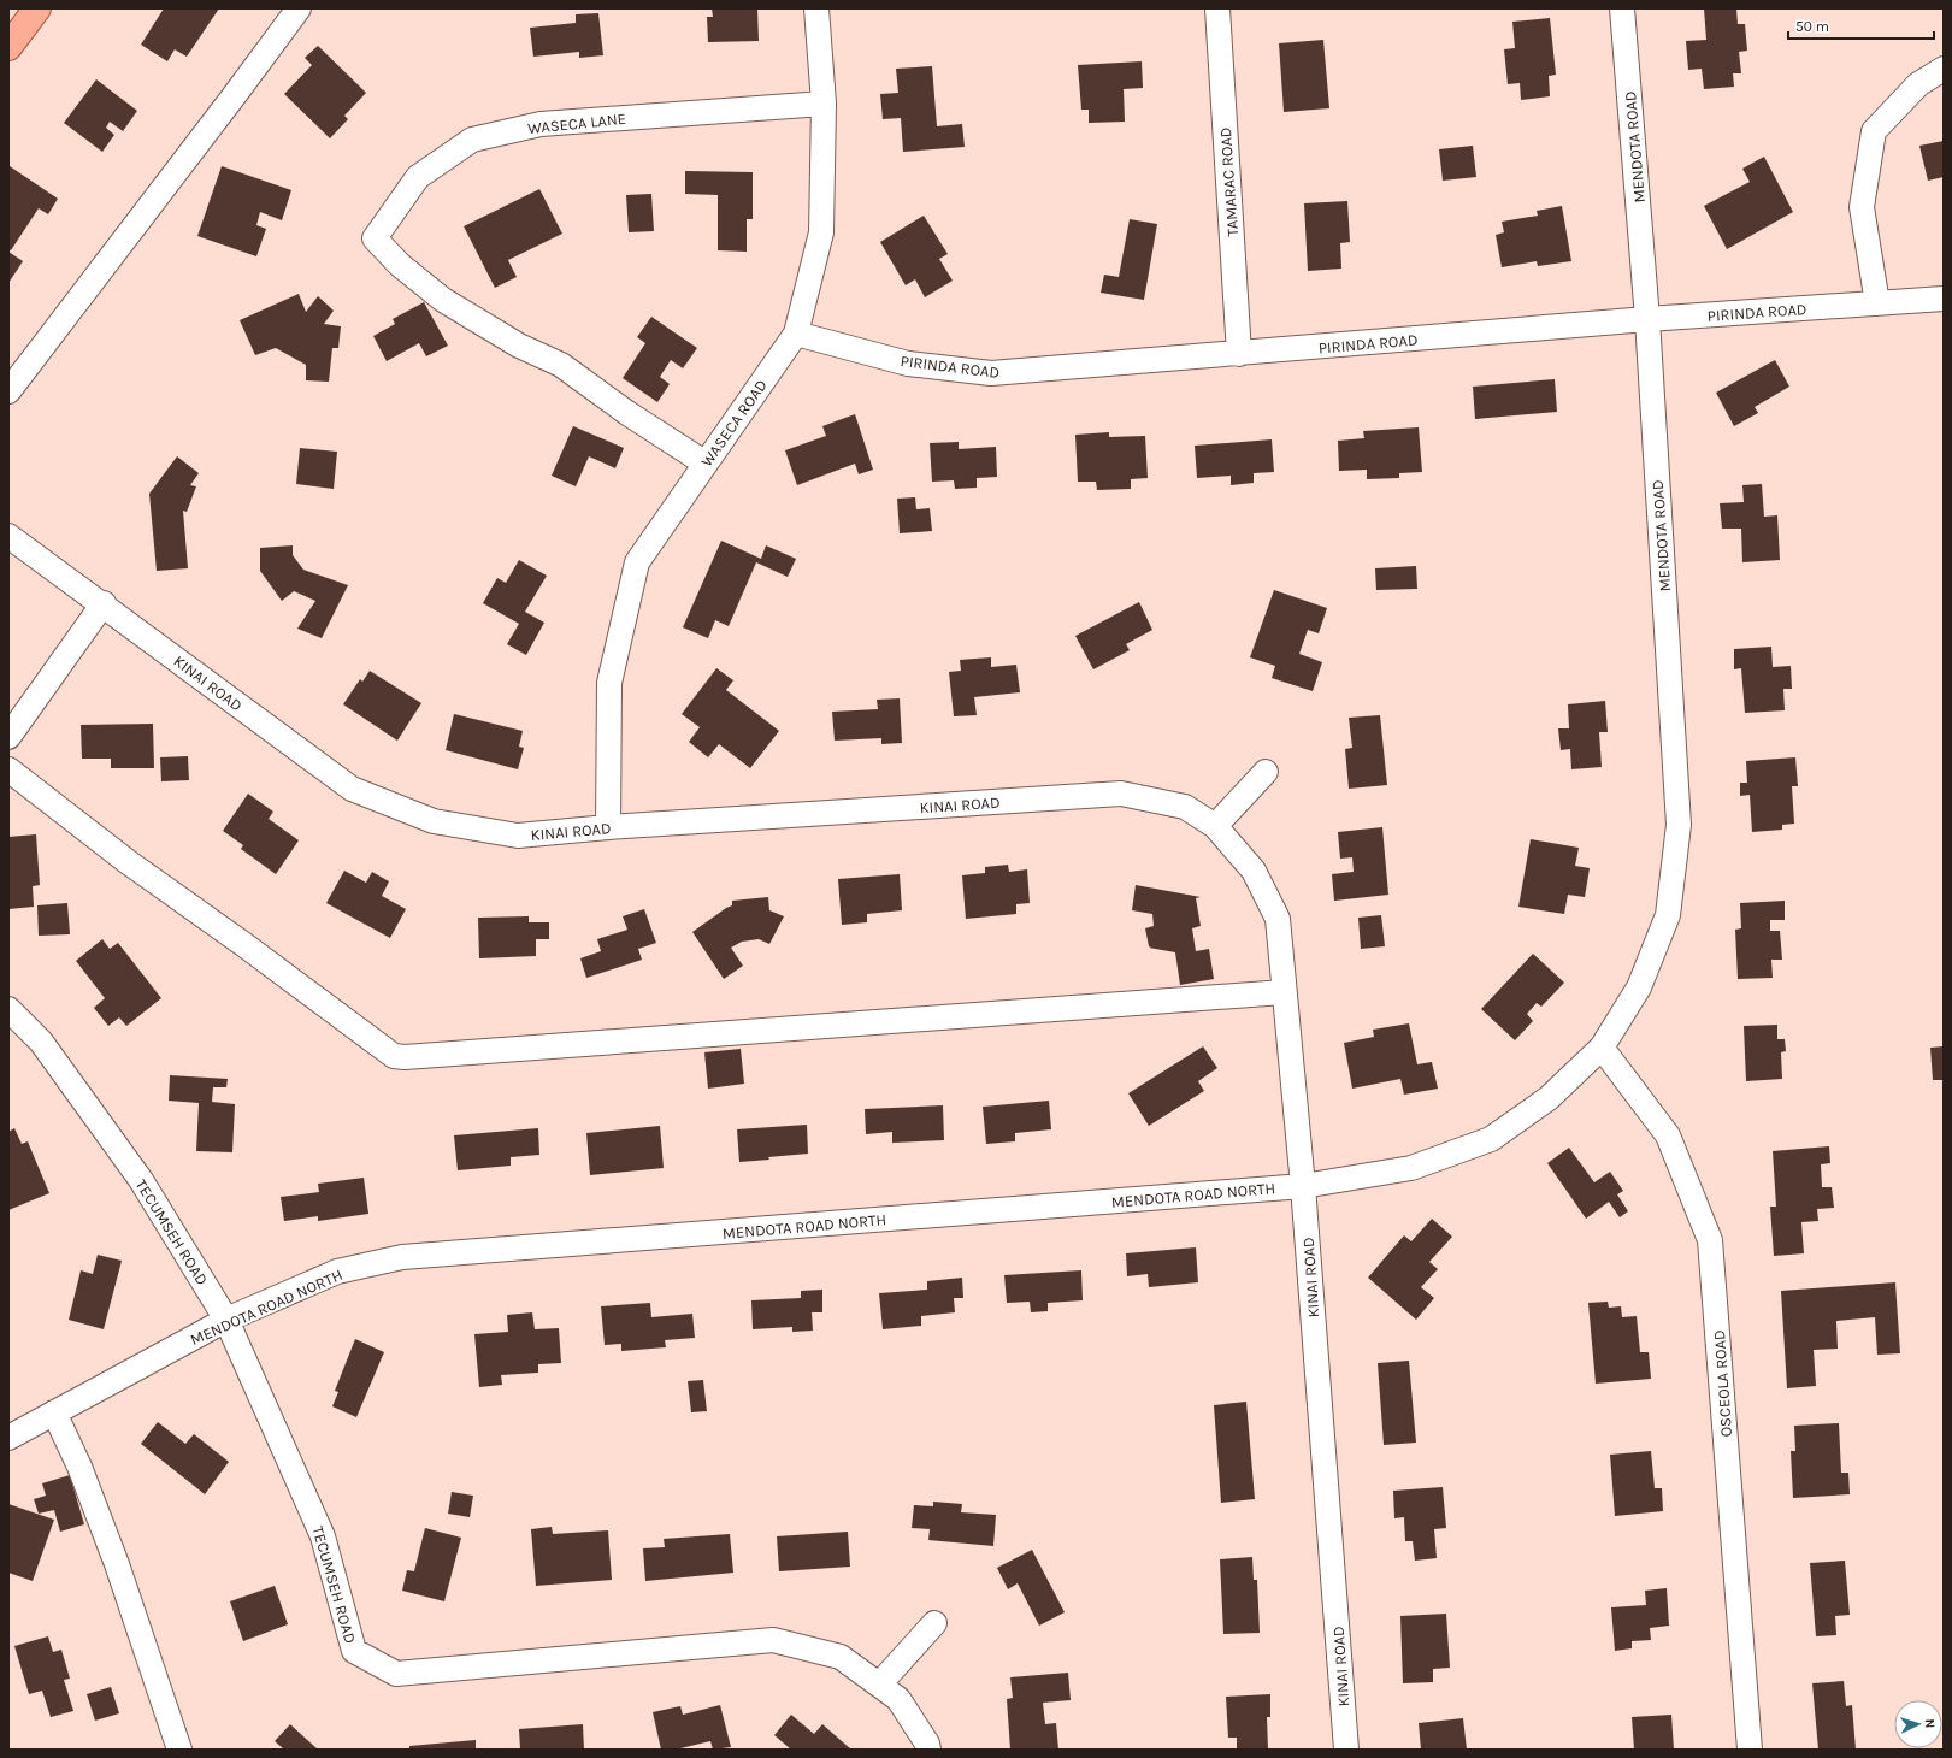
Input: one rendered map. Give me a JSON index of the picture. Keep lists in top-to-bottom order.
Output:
{
  "streets": {
    "street": [
      "WASECA LANE",
      "MENDOTA ROAD",
      "TAMARAC ROAD",
      "PIRINDA ROAD",
      "WASECA ROAD",
      "KINAI ROAD",
      "MENDOTA ROAD NORTH",
      "TECUMSEH ROAD",
      "OSCEOLA ROAD"
    ]
  },
  "crossings": [
    ["WASECA LANE", "WASECA ROAD"],
    ["MENDOTA ROAD", "PIRINDA ROAD"],
    ["MENDOTA ROAD", "MENDOTA ROAD NORTH"],
    ["MENDOTA ROAD", "OSCEOLA ROAD"],
    ["TAMARAC ROAD", "PIRINDA ROAD"],
    ["PIRINDA ROAD", "WASECA ROAD"],
    ["WASECA ROAD", "KINAI ROAD"],
    ["KINAI ROAD", "MENDOTA ROAD NORTH"],
    ["MENDOTA ROAD NORTH", "TECUMSEH ROAD"],
    ["MENDOTA ROAD NORTH", "OSCEOLA ROAD"]
  ],
  "scale_bar": "50 m",
  "north": "right"
}
